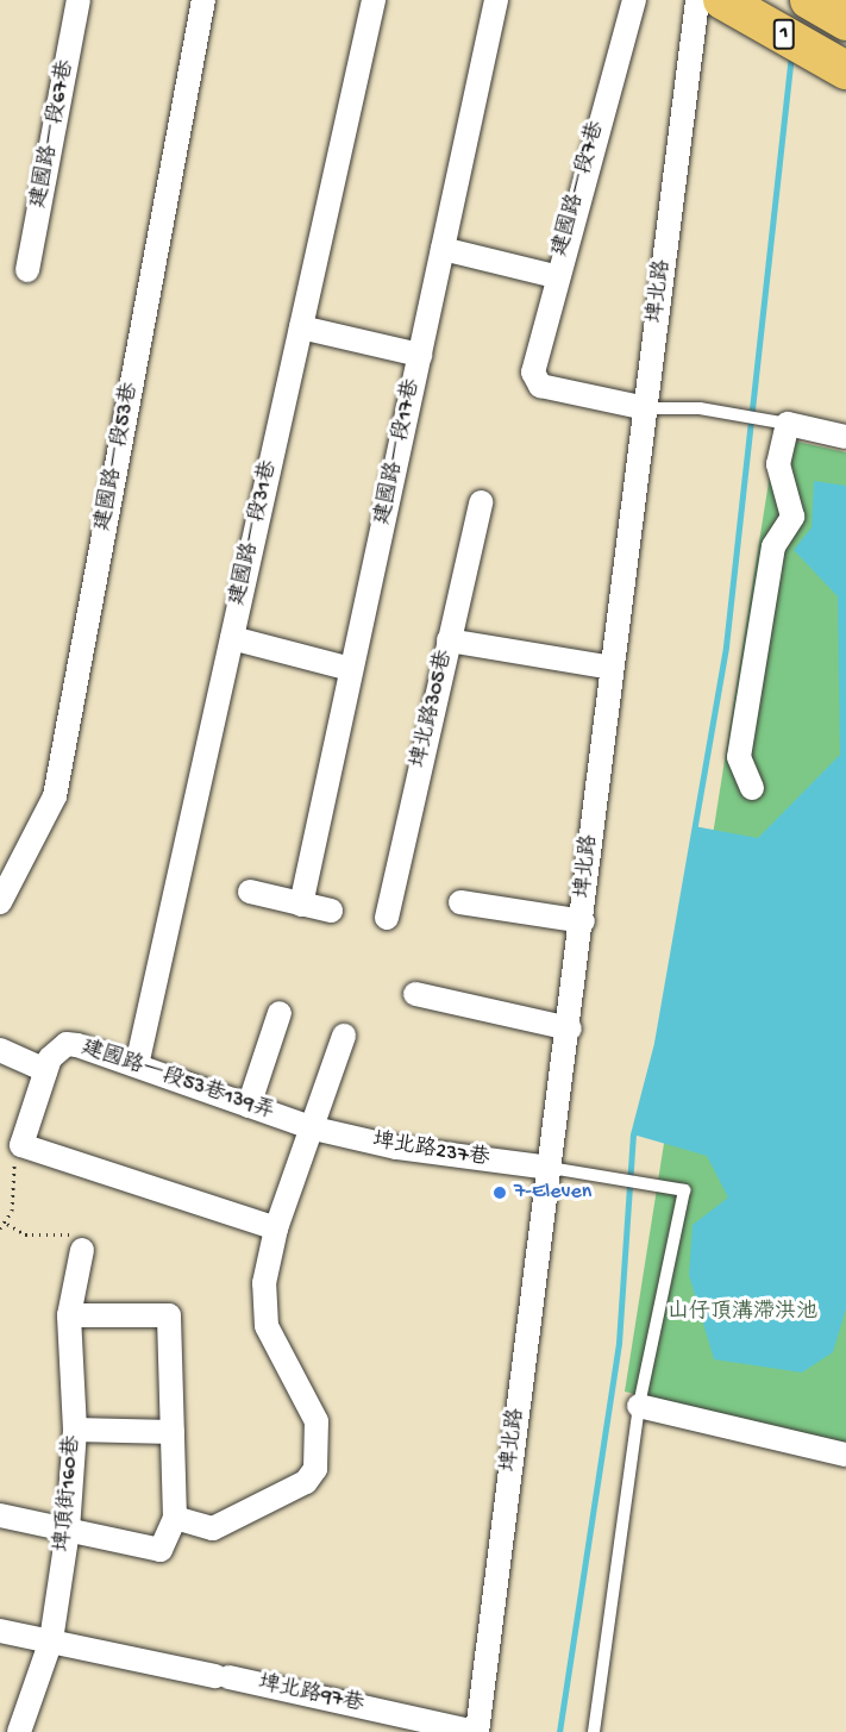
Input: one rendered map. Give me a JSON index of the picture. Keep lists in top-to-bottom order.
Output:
{
  "streets": {
    "main road": ["1"],
    "street": [
      "建國路一段67巷",
      "建國路一段7巷",
      "埤北路",
      "建國路一段17巷",
      "建國路一段53巷",
      "建國路一段31巷",
      "埤北路305巷",
      "建國路一段53巷139弄",
      "埤北路237巷",
      "埤頂街160巷",
      "埤北路97巷"
    ]
  },
  "crossings": [
    ["建國路一段7巷", "埤北路"],
    ["埤北路", "埤北路237巷"],
    ["埤北路", "埤北路97巷"],
    ["建國路一段31巷", "建國路一段53巷139弄"],
    ["建國路一段53巷139弄", "埤北路237巷"],
    ["埤頂街160巷", "埤北路97巷"]
  ],
  "parks": ["山仔頂溝滯洪池"],
  "places": ["7-Eleven"]
}
